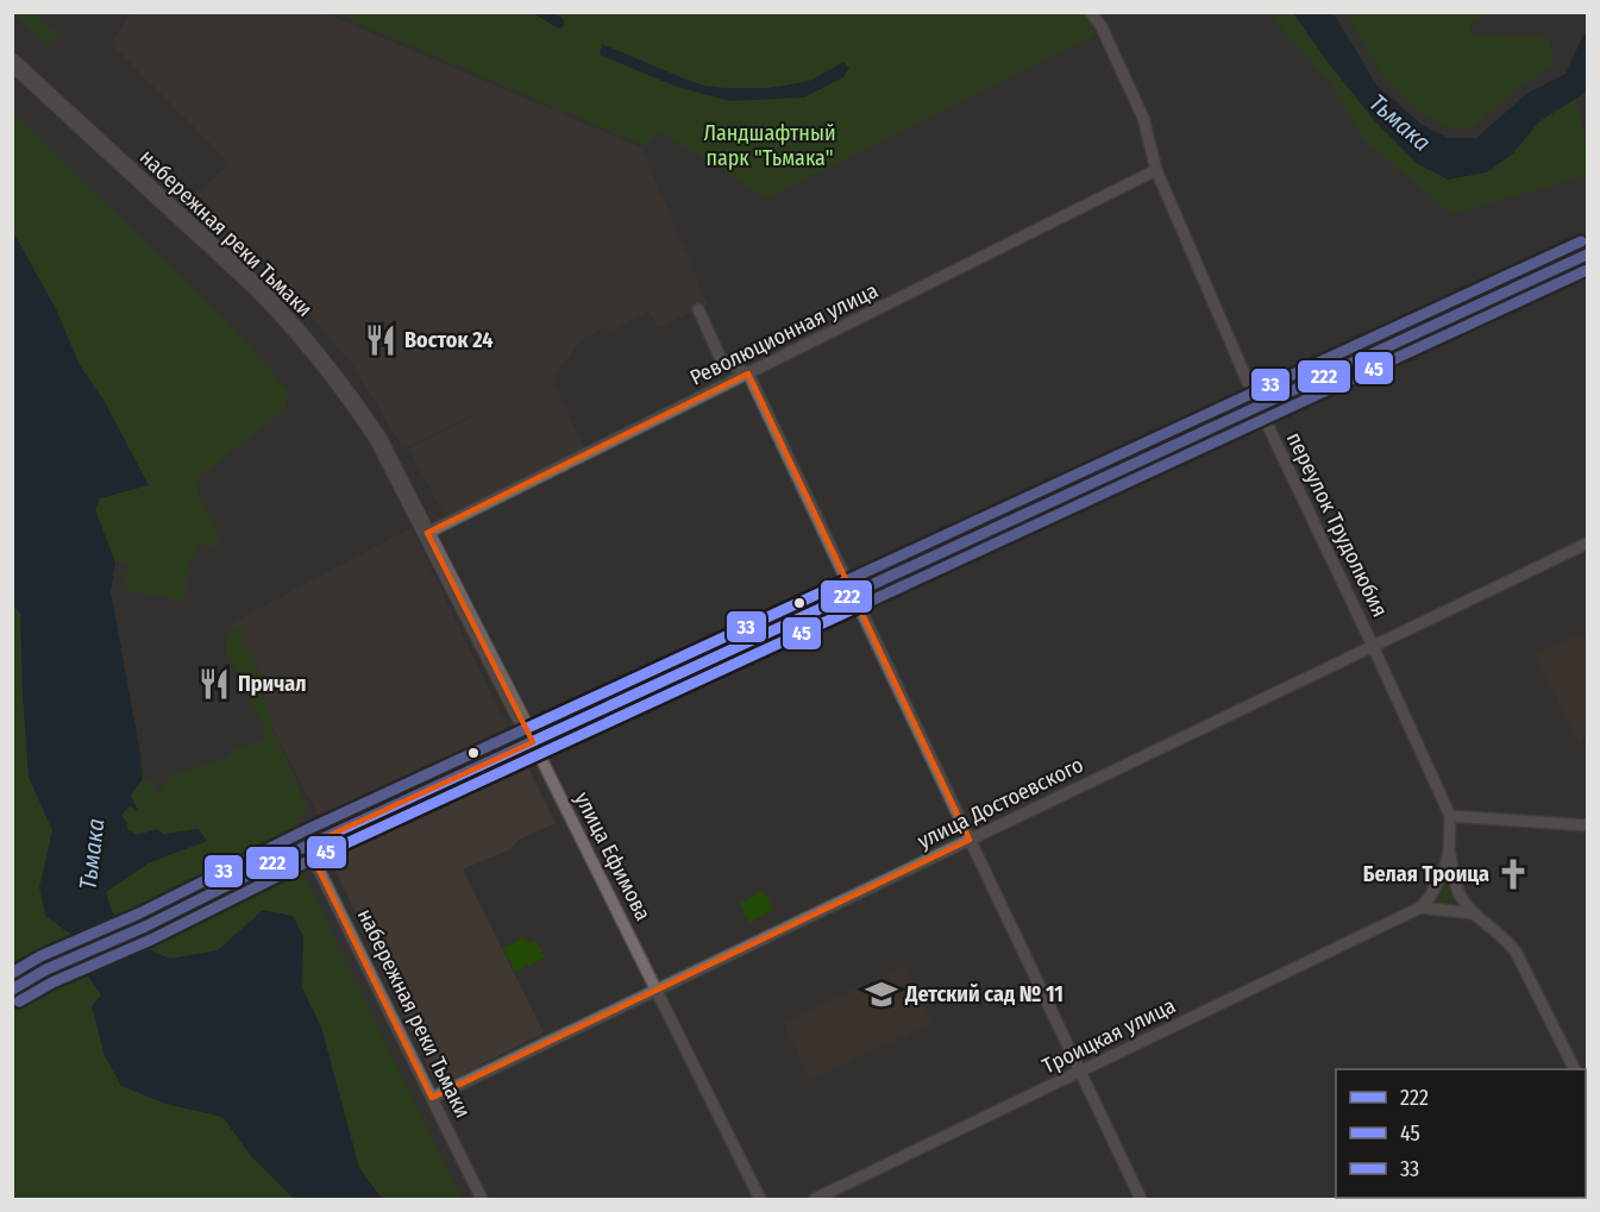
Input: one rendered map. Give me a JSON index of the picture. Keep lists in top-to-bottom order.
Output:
{
  "streets": {
    "street": [
      "набережная реки Тьмаки",
      "Революционная улица",
      "переулок Трудолюбия",
      "улица Достоевского",
      "улица Ефимова",
      "Троицкая улица"
    ]
  },
  "crossings": [
    ["набережная реки Тьмаки", "Революционная улица"],
    ["набережная реки Тьмаки", "улица Достоевского"],
    ["набережная реки Тьмаки", "улица Ефимова"],
    ["Революционная улица", "переулок Трудолюбия"],
    ["Революционная улица", "улица Ефимова"],
    ["переулок Трудолюбия", "улица Достоевского"],
    ["улица Достоевского", "улица Ефимова"]
  ],
  "water": ["Тьмака"],
  "parks": ["Ландшафтный парк \"Тьмака\""],
  "places": {
    "restaurant": ["Восток 24", "Причал"],
    "church": ["Белая Троица"],
    "school or university": ["Детский сад № 11"]
  },
  "lines": ["transit line 33", "transit line 222", "transit line 45"],
  "legend": ["222", "45", "33"]
}
